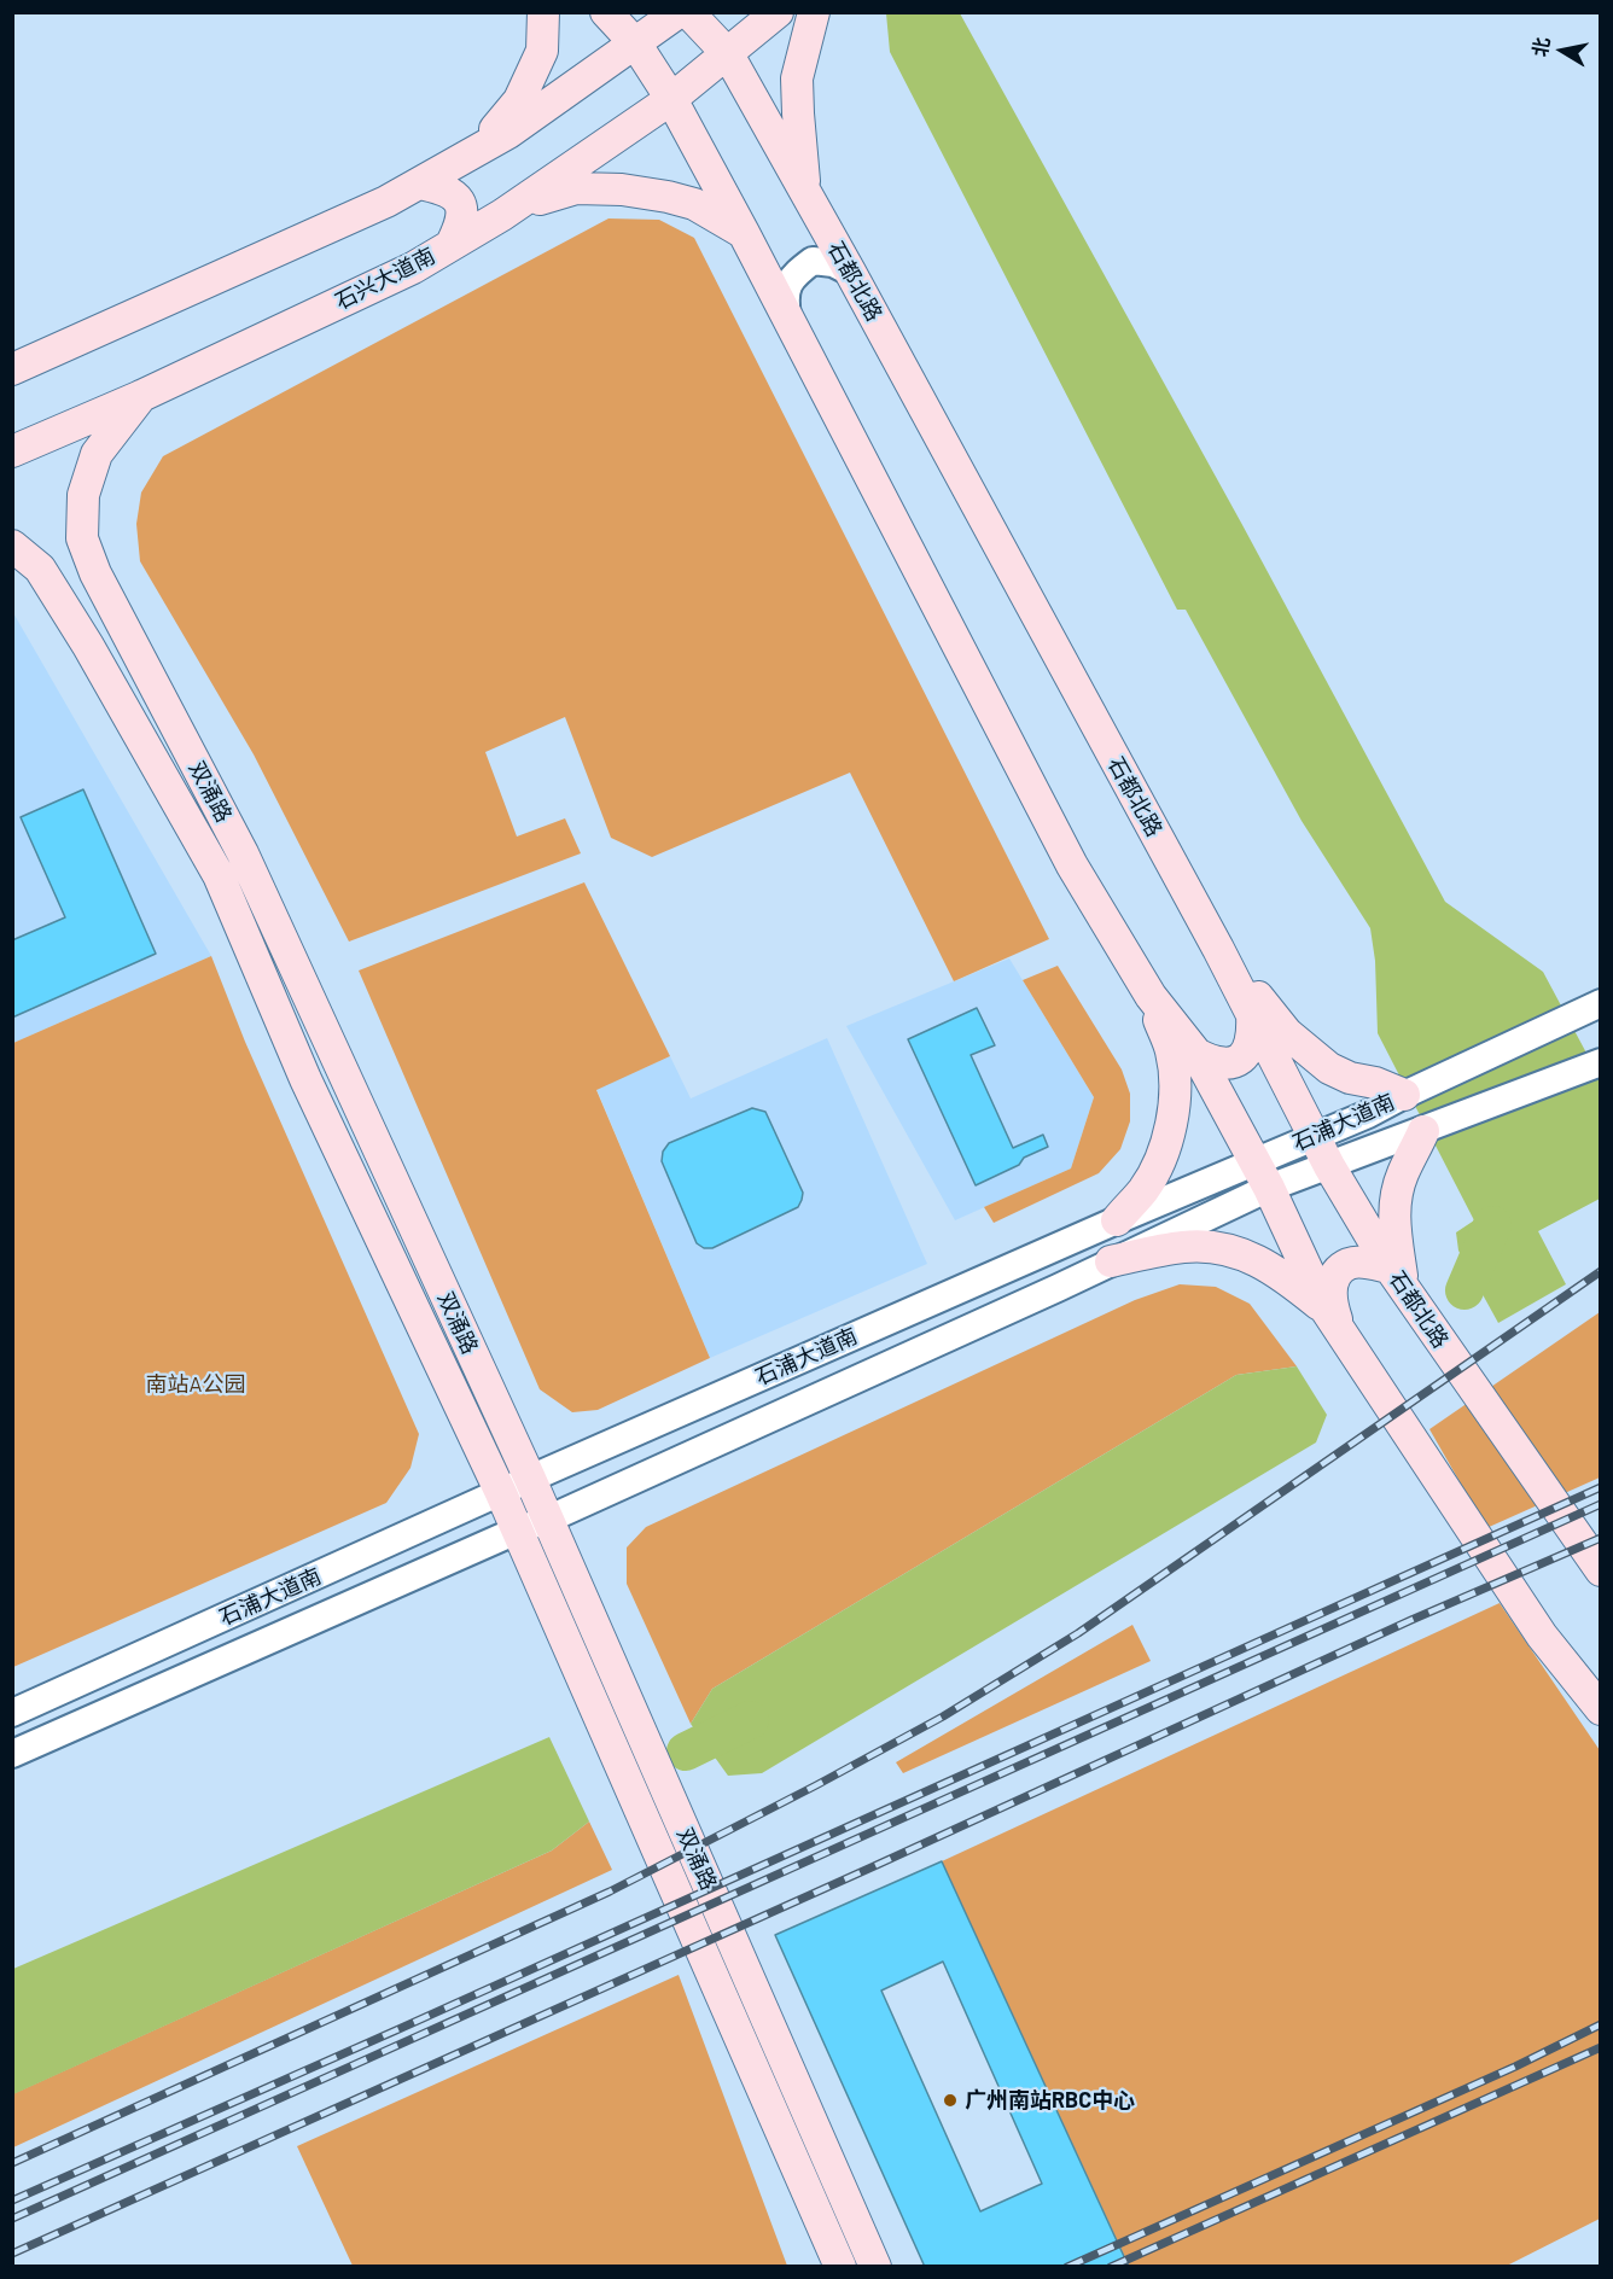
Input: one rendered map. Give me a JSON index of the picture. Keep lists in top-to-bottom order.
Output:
{
  "streets": {
    "main road": ["石兴大道南", "石都北路", "双涌路"],
    "street": ["石浦大道南"]
  },
  "crossings": [
    ["石兴大道南", "石都北路"],
    ["石兴大道南", "双涌路"],
    ["石都北路", "石浦大道南"],
    ["双涌路", "石浦大道南"]
  ],
  "parks": ["南站A公园"],
  "places": ["广州南站RBC中心"],
  "north": "left"
}
